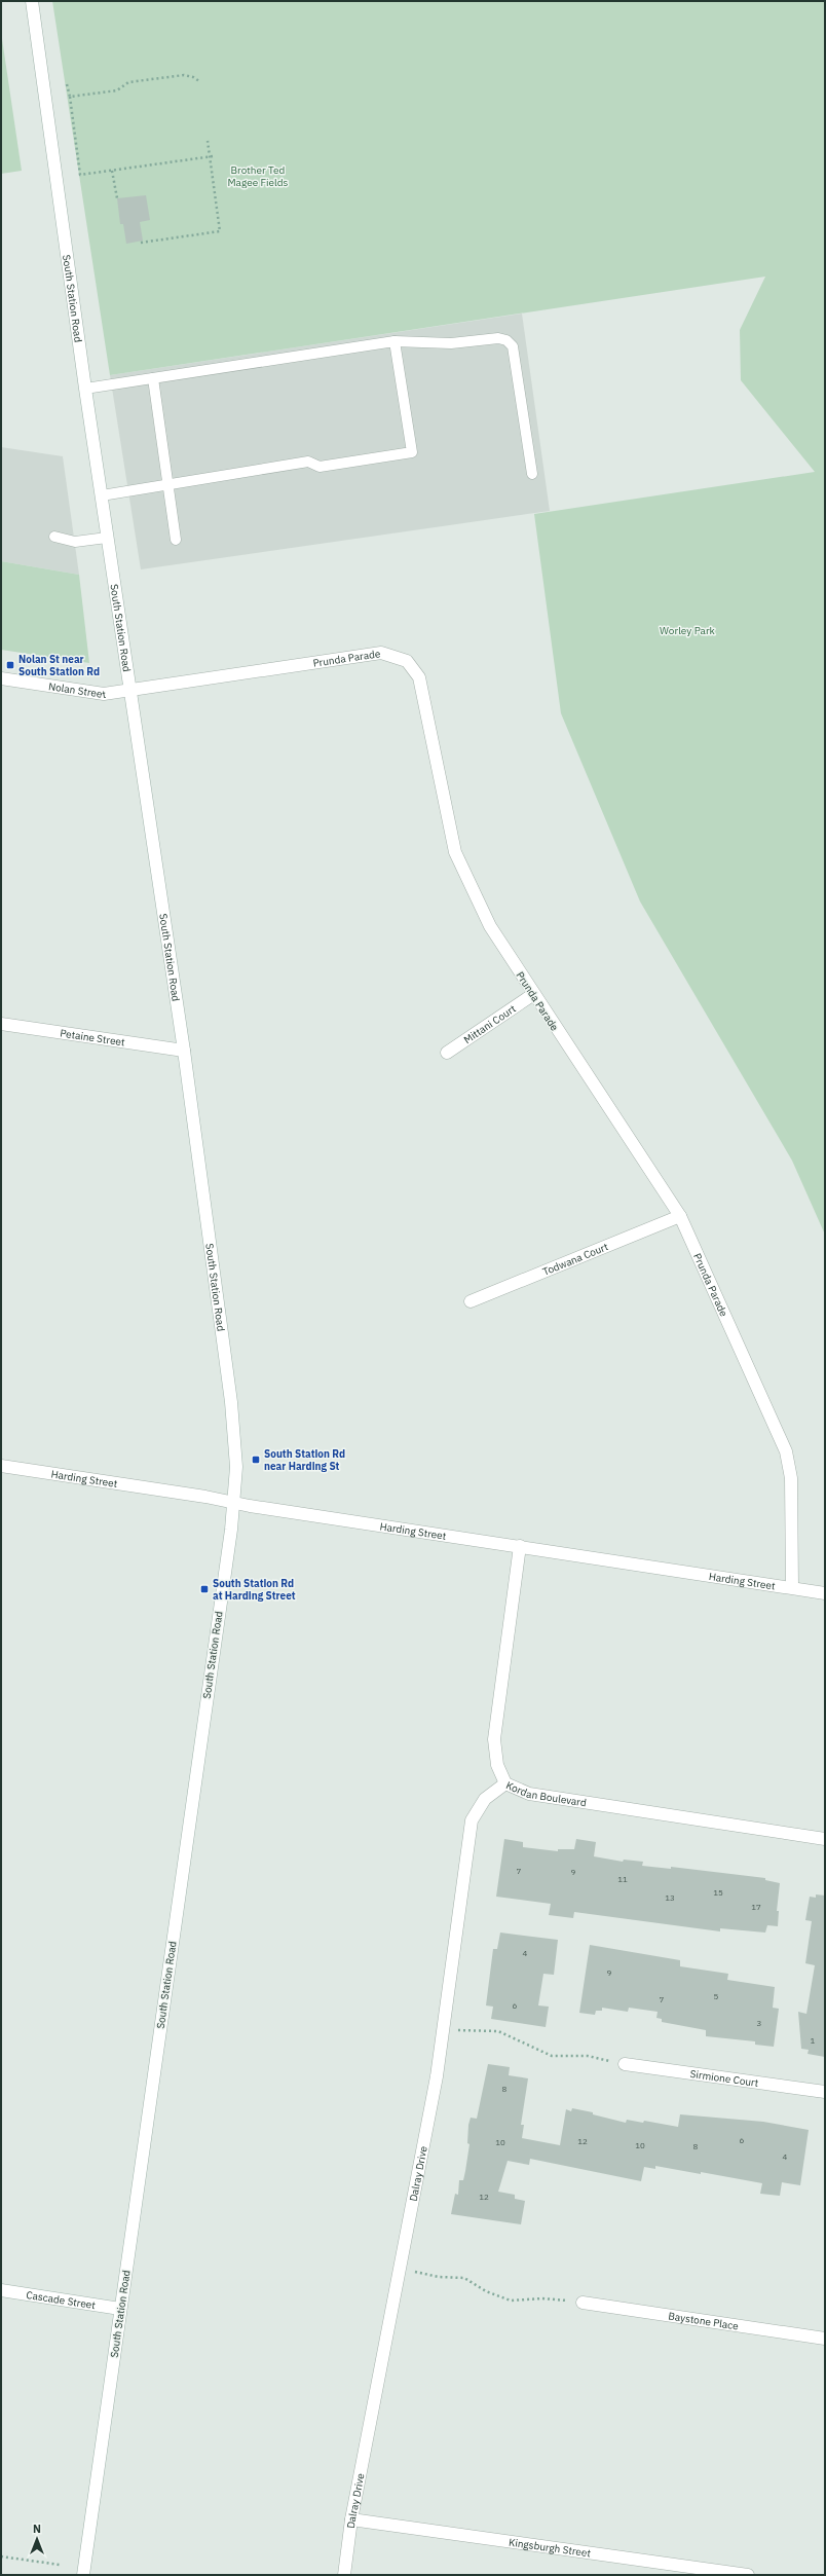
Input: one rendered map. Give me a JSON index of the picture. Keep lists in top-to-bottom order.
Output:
{
  "streets": {
    "street": [
      "South Station Road",
      "Prunda Parade",
      "Nolan Street",
      "Mittani Court",
      "Petaine Street",
      "Todwana Court",
      "Harding Street",
      "Kordan Boulevard",
      "Sirmione Court",
      "Dalray Drive",
      "Cascade Street",
      "Baystone Place",
      "Kingsburgh Street"
    ]
  },
  "crossings": [
    ["South Station Road", "Prunda Parade"],
    ["South Station Road", "Nolan Street"],
    ["South Station Road", "Petaine Street"],
    ["South Station Road", "Harding Street"],
    ["South Station Road", "Cascade Street"],
    ["Prunda Parade", "Nolan Street"],
    ["Prunda Parade", "Mittani Court"],
    ["Prunda Parade", "Todwana Court"],
    ["Prunda Parade", "Harding Street"],
    ["Harding Street", "Kordan Boulevard"],
    ["Kordan Boulevard", "Dalray Drive"],
    ["Dalray Drive", "Kingsburgh Street"]
  ],
  "parks": ["Brother Ted Magee Fields", "Worley Park"],
  "places": {
    "transit": ["Nolan St near South Station Rd", "South Station Rd near Harding St", "South Station Rd at Harding Street"]
  },
  "house_numbers": [
    "7",
    "9",
    "11",
    "15",
    "13",
    "17",
    "4",
    "9",
    "5",
    "7",
    "6",
    "3",
    "1",
    "8",
    "6",
    "12",
    "10",
    "10",
    "8",
    "4",
    "12"
  ],
  "north": "top"
}
